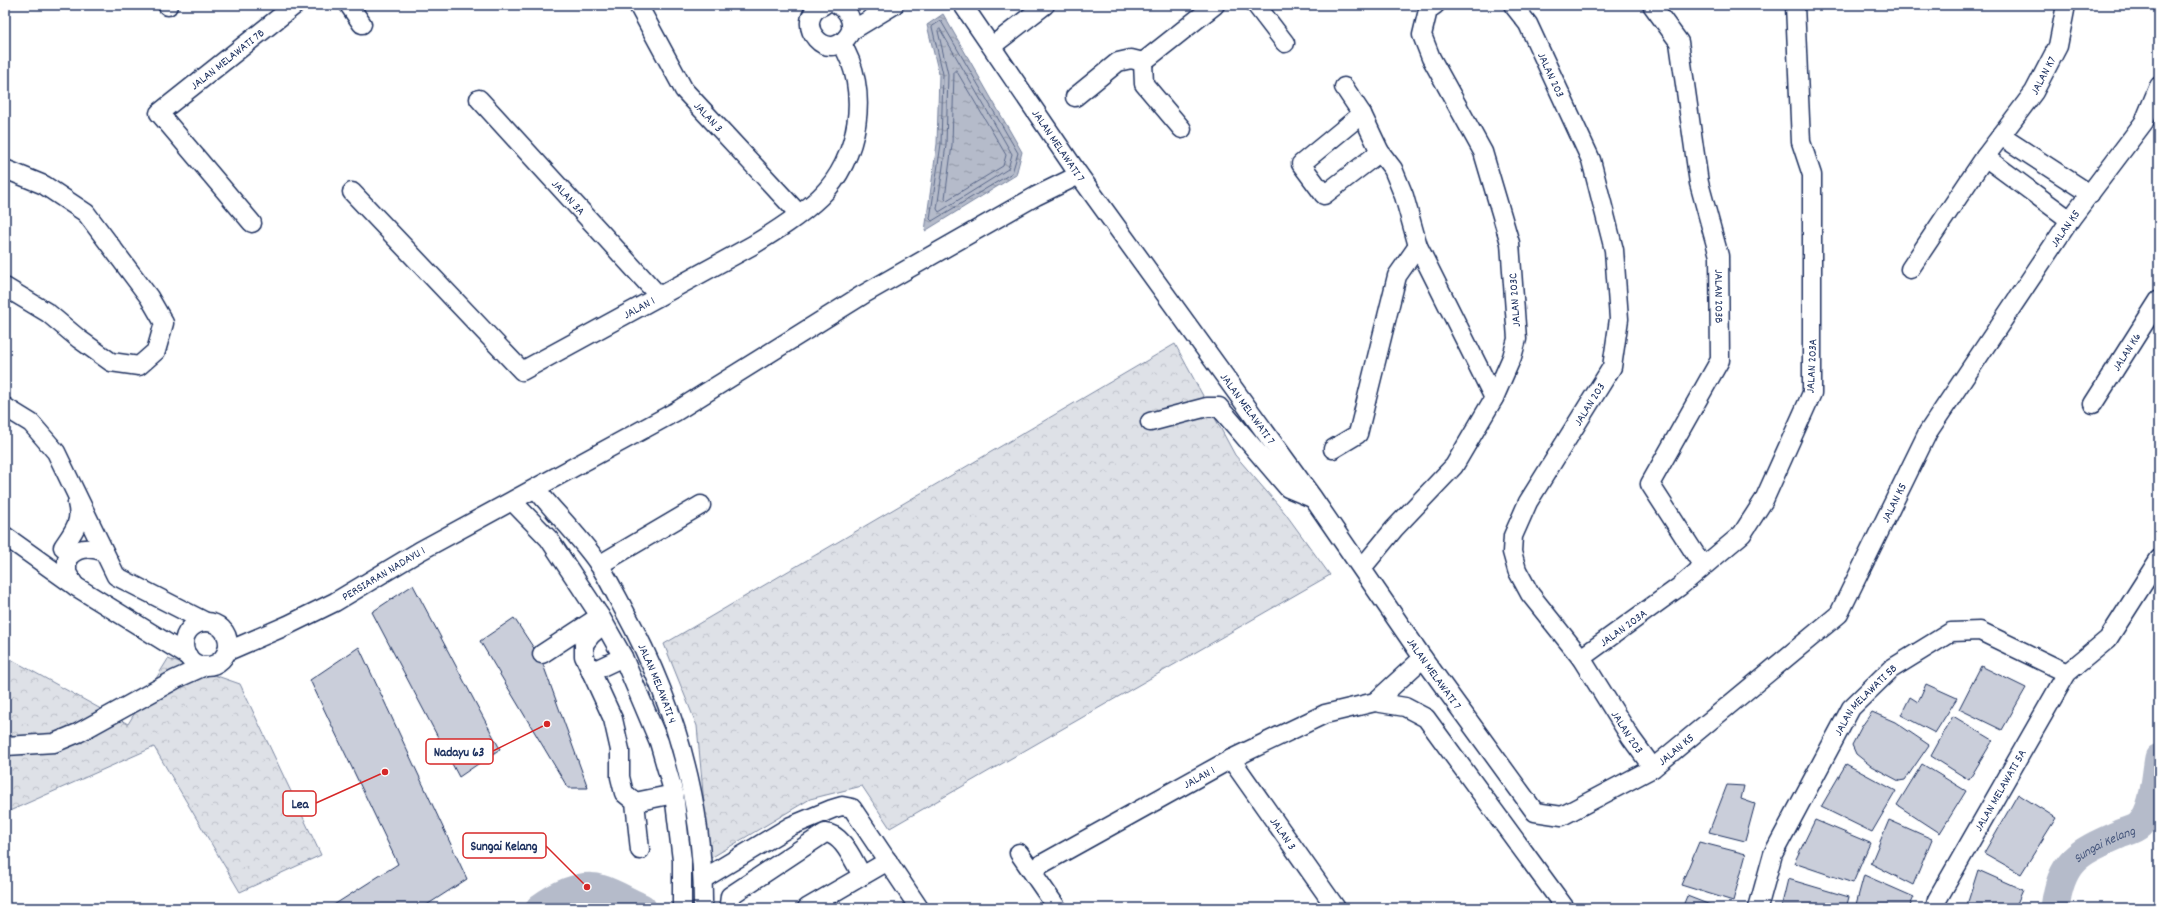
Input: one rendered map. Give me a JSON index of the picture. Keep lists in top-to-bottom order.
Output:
{
  "streets": {
    "street": [
      "JALAN MELAWATI 7B",
      "JALAN 203",
      "JALAN K7",
      "JALAN 3",
      "JALAN MELAWATI 7",
      "JALAN 3A",
      "JALAN K5",
      "JALAN 203B",
      "JALAN 203C",
      "JALAN 1",
      "JALAN K6",
      "JALAN 203A",
      "PERSIARAN NADAYU 1",
      "JALAN MELAWATI 4",
      "JALAN MELAWATI 5B",
      "JALAN MELAWATI 5A"
    ]
  },
  "crossings": [
    ["JALAN 203", "JALAN K5"],
    ["JALAN 203", "JALAN 203A"],
    ["JALAN 3", "JALAN 1"],
    ["JALAN MELAWATI 7", "JALAN K5"],
    ["JALAN MELAWATI 7", "JALAN 203C"],
    ["JALAN MELAWATI 7", "PERSIARAN NADAYU 1"],
    ["JALAN 3A", "JALAN 1"],
    ["JALAN 203B", "JALAN 203A"],
    ["PERSIARAN NADAYU 1", "JALAN MELAWATI 4"],
    ["JALAN MELAWATI 5B", "JALAN MELAWATI 5A"]
  ],
  "water": ["Sungai Kelang"],
  "places": ["Nadayu 63", "Lea", "Sungai Kelang"]
}
